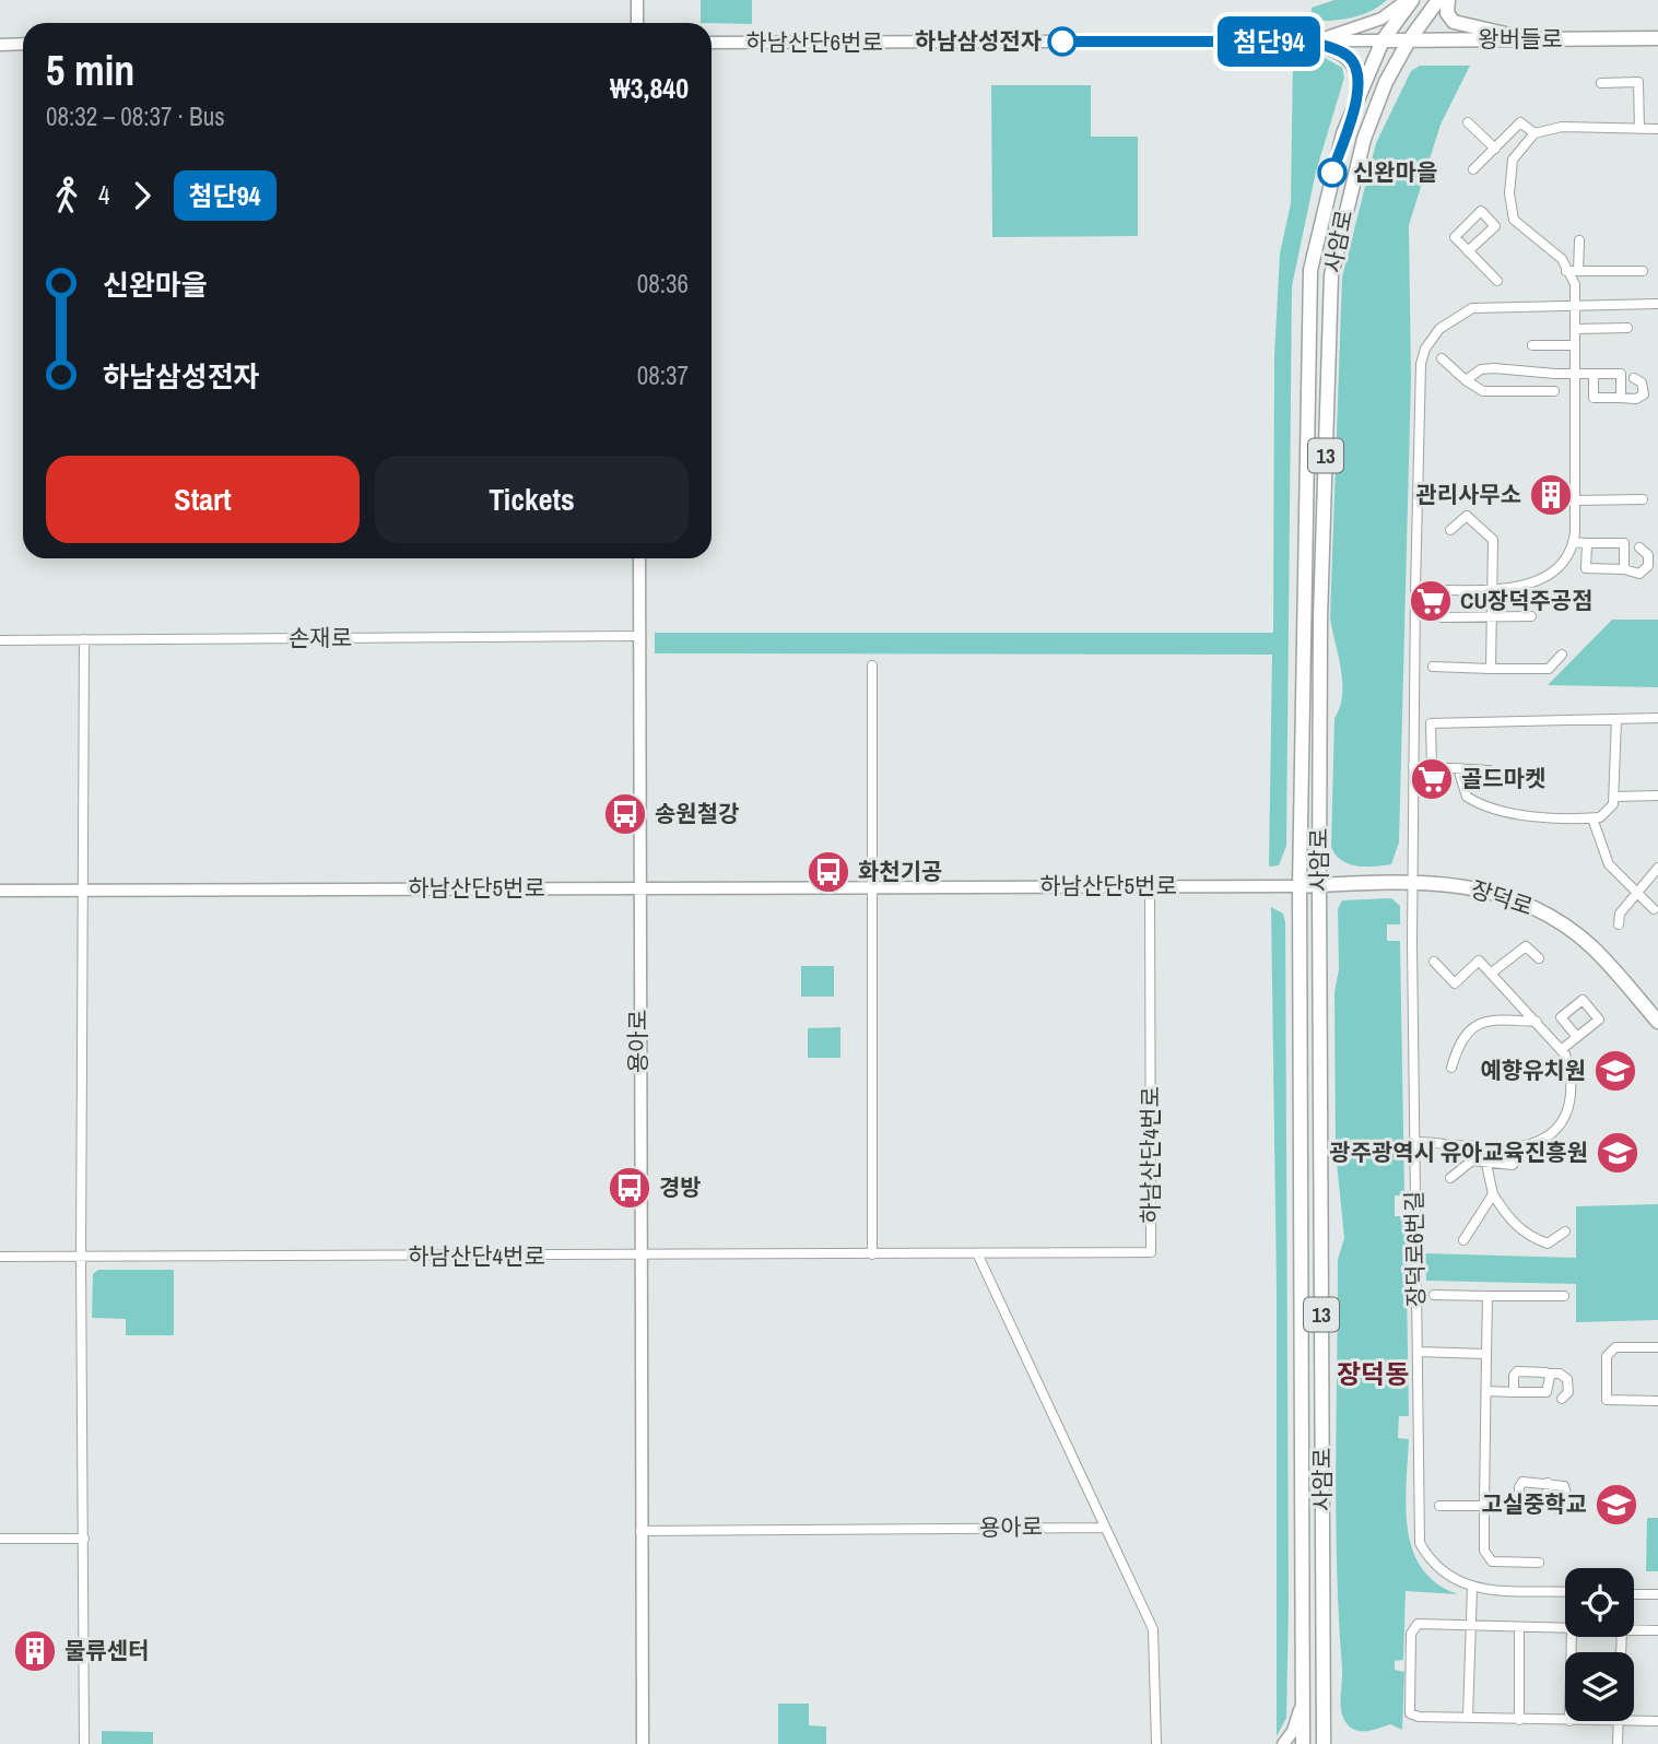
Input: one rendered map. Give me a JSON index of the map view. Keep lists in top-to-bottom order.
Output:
{
  "streets": {
    "main road": [
      "왕버들로",
      "사암로",
      "13",
      "장덕로"
    ],
    "street": [
      "하남산단6번로",
      "손재로",
      "하남산단5번로",
      "용아로",
      "하남산단4번로",
      "장덕로6번길"
    ]
  },
  "crossings": [
    ["왕버들로", "하남산단6번로"],
    ["왕버들로", "사암로"],
    ["하남산단6번로", "사암로"],
    ["사암로", "하남산단5번로"],
    ["사암로", "장덕로"],
    ["손재로", "용아로"],
    ["하남산단5번로", "장덕로"],
    ["하남산단5번로", "용아로"],
    ["하남산단5번로", "하남산단4번로"],
    ["장덕로", "장덕로6번길"],
    ["용아로", "하남산단4번로"]
  ],
  "districts": ["장덕동"],
  "places": {
    "other": ["하남삼성전자", "신완마을"],
    "building": ["관리사무소", "물류센터"],
    "supermarket": ["CU장덕주공점", "골드마켓"],
    "bus stop": ["송원철강", "화천기공", "경방"],
    "school or university": ["예향유치원", "광주광역시 유아교육진흥원", "고실중학교"]
  },
  "lines": ["bus line 첨단94"],
  "page": {
    "on_map": "첨단94",
    "heading": ["5 min", "08:32 – 08:37 · Bus", "₩3,840"],
    "legs": ["4", "첨단94"],
    "list": [
      {
        "name": "신완마을",
        "value": "08:36"
      },
      {
        "name": "하남삼성전자",
        "value": "08:37"
      }
    ],
    "buttons": ["Start", "Tickets"]
  }
}
